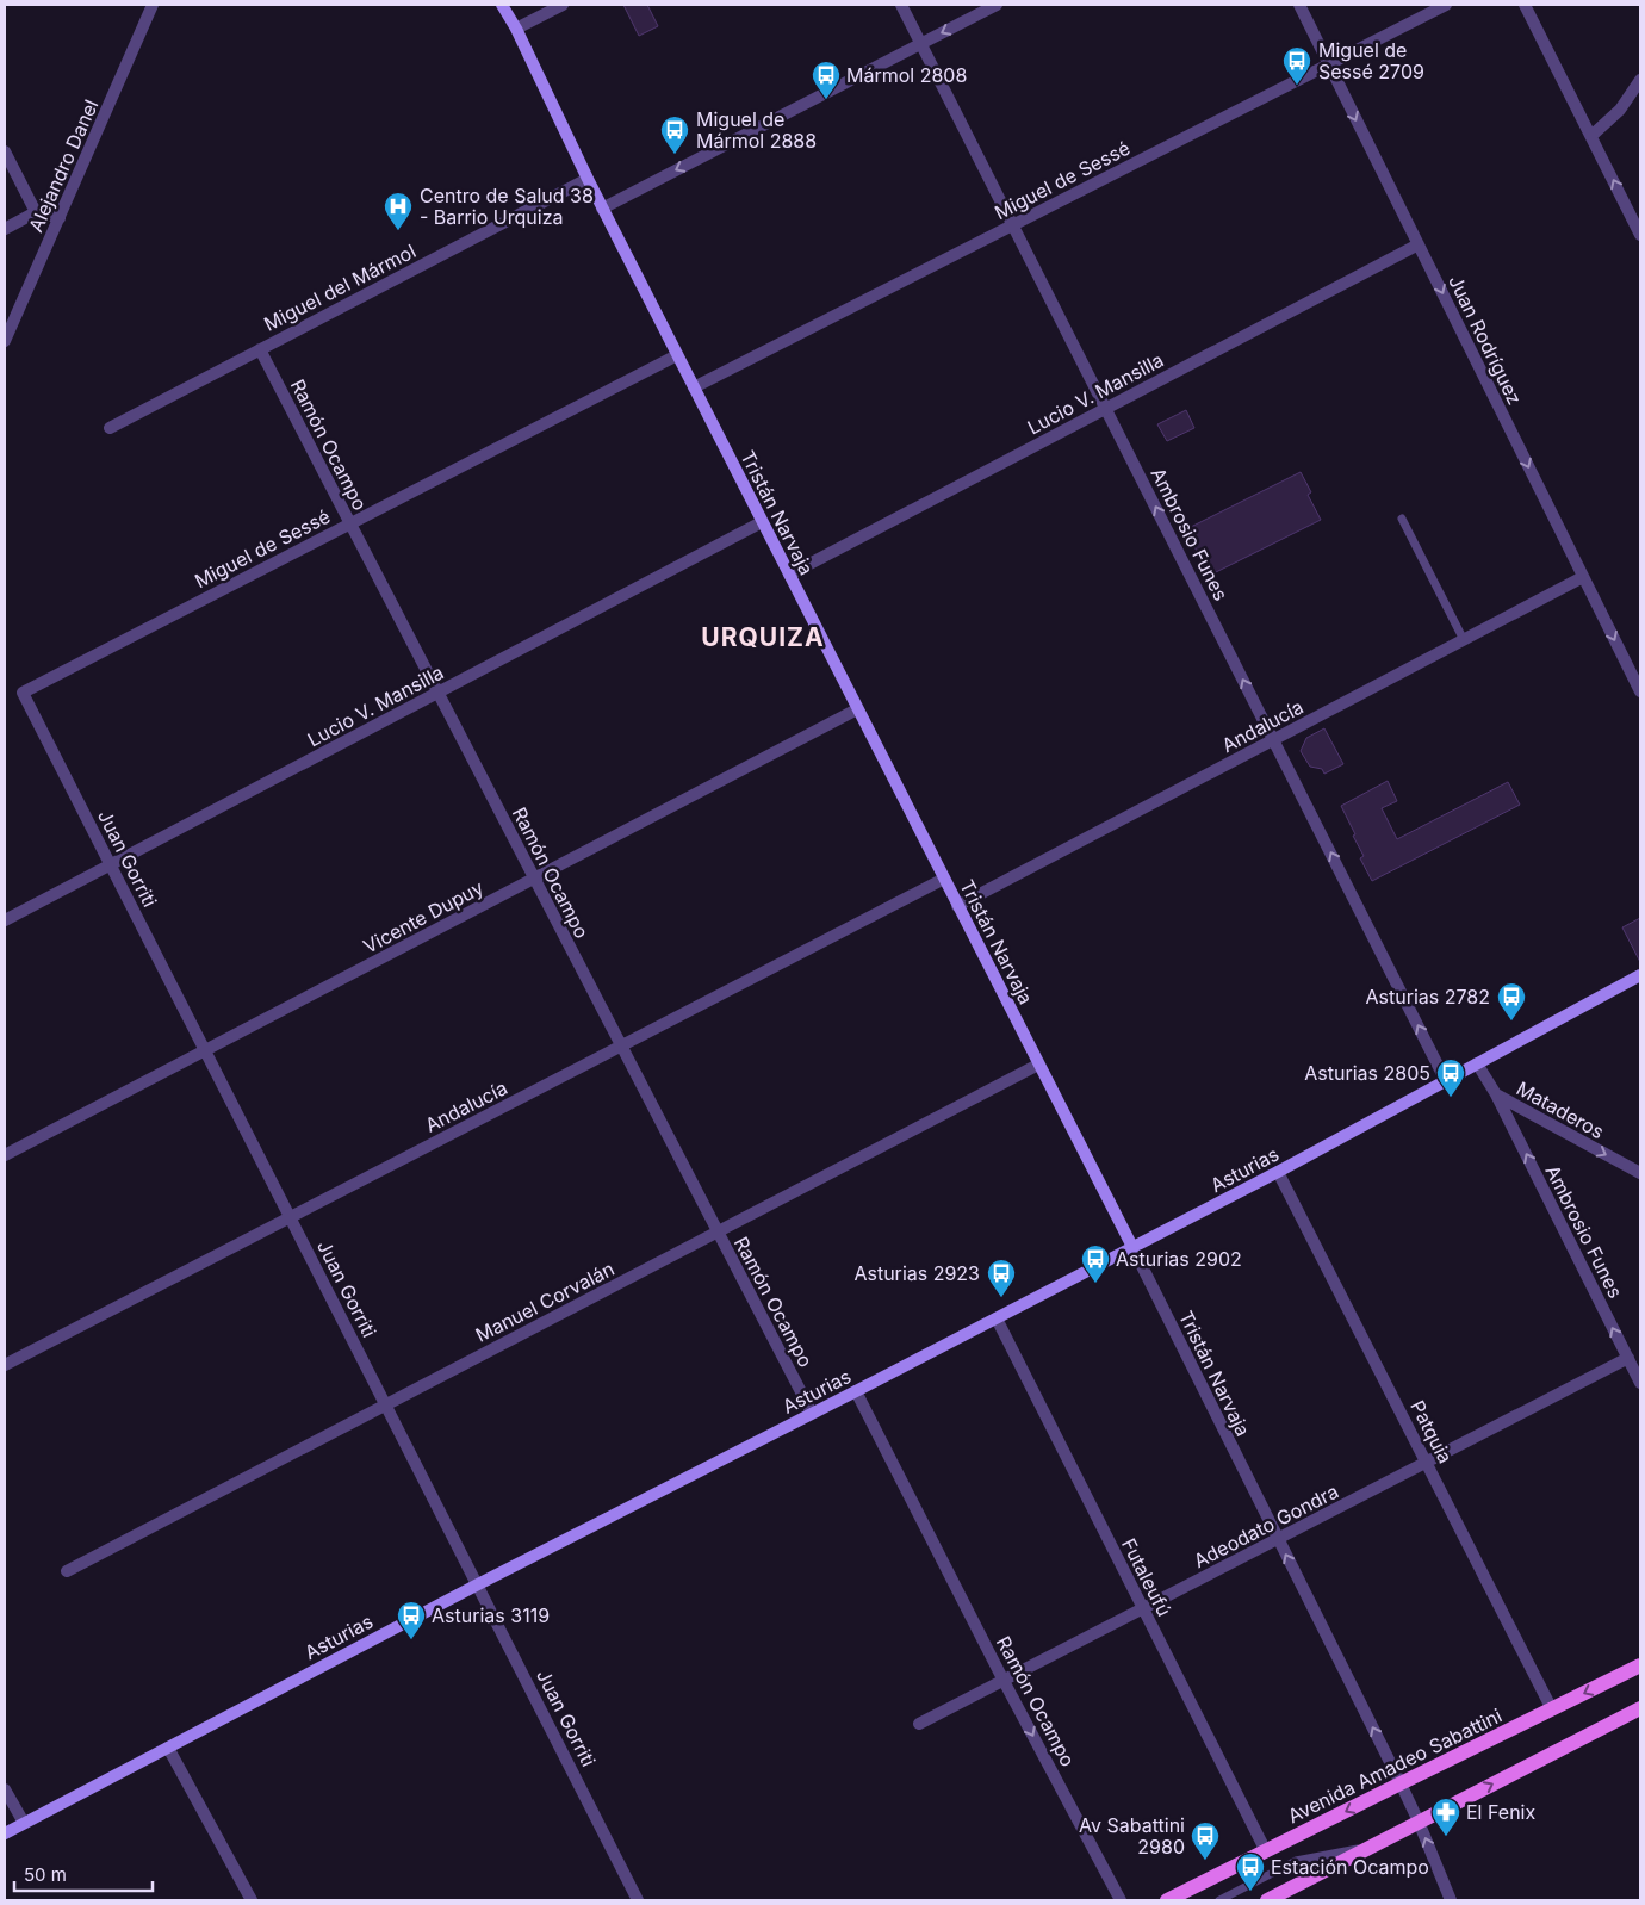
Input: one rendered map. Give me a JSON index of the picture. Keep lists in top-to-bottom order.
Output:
{
  "streets": {
    "main road": ["Avenida Amadeo Sabattini"],
    "street": [
      "Alejandro Danel",
      "Miguel de Sessé",
      "Miguel del Mármol",
      "Juan Rodríguez",
      "Lucio V. Mansilla",
      "Ramón Ocampo",
      "Tristán Narvaja",
      "Ambrosio Funes",
      "Andalucía",
      "Juan Gorriti",
      "Vicente Dupuy",
      "Mataderos",
      "Asturias",
      "Manuel Corvalán",
      "Patquia",
      "Adeodato Gondra",
      "Futaleufú"
    ]
  },
  "crossings": [
    ["Miguel de Sessé", "Juan Rodríguez"],
    ["Miguel de Sessé", "Ramón Ocampo"],
    ["Miguel de Sessé", "Tristán Narvaja"],
    ["Miguel de Sessé", "Ambrosio Funes"],
    ["Miguel de Sessé", "Juan Gorriti"],
    ["Miguel del Mármol", "Ramón Ocampo"],
    ["Miguel del Mármol", "Tristán Narvaja"],
    ["Juan Rodríguez", "Lucio V. Mansilla"],
    ["Juan Rodríguez", "Andalucía"],
    ["Lucio V. Mansilla", "Ramón Ocampo"],
    ["Lucio V. Mansilla", "Tristán Narvaja"],
    ["Lucio V. Mansilla", "Ambrosio Funes"],
    ["Lucio V. Mansilla", "Juan Gorriti"],
    ["Ramón Ocampo", "Andalucía"],
    ["Ramón Ocampo", "Vicente Dupuy"],
    ["Ramón Ocampo", "Asturias"],
    ["Ramón Ocampo", "Manuel Corvalán"],
    ["Ramón Ocampo", "Adeodato Gondra"],
    ["Tristán Narvaja", "Andalucía"],
    ["Tristán Narvaja", "Vicente Dupuy"],
    ["Tristán Narvaja", "Asturias"],
    ["Tristán Narvaja", "Manuel Corvalán"],
    ["Tristán Narvaja", "Adeodato Gondra"],
    ["Tristán Narvaja", "Avenida Amadeo Sabattini"],
    ["Ambrosio Funes", "Andalucía"],
    ["Ambrosio Funes", "Mataderos"],
    ["Ambrosio Funes", "Asturias"],
    ["Ambrosio Funes", "Adeodato Gondra"],
    ["Andalucía", "Juan Gorriti"],
    ["Juan Gorriti", "Vicente Dupuy"],
    ["Juan Gorriti", "Asturias"],
    ["Juan Gorriti", "Manuel Corvalán"],
    ["Mataderos", "Asturias"],
    ["Asturias", "Patquia"],
    ["Asturias", "Futaleufú"],
    ["Patquia", "Adeodato Gondra"],
    ["Patquia", "Avenida Amadeo Sabattini"],
    ["Adeodato Gondra", "Futaleufú"],
    ["Futaleufú", "Avenida Amadeo Sabattini"]
  ],
  "one_way": ["Juan Rodríguez", "Ambrosio Funes", "Mataderos"],
  "districts": ["URQUIZA"],
  "places": {
    "bus stop": [
      "Miguel de Sessé 2709",
      "Mármol 2808",
      "Miguel de Mármol 2888",
      "Asturias 2782",
      "Asturias 2805",
      "Asturias 2902",
      "Asturias 2923",
      "Asturias 3119",
      "Av Sabattini 2980",
      "Estación Ocampo"
    ],
    "hospital": ["Centro de Salud 38 - Barrio Urquiza"],
    "pharmacy": ["El Fenix"]
  },
  "scale_bar": "50 m"
}
